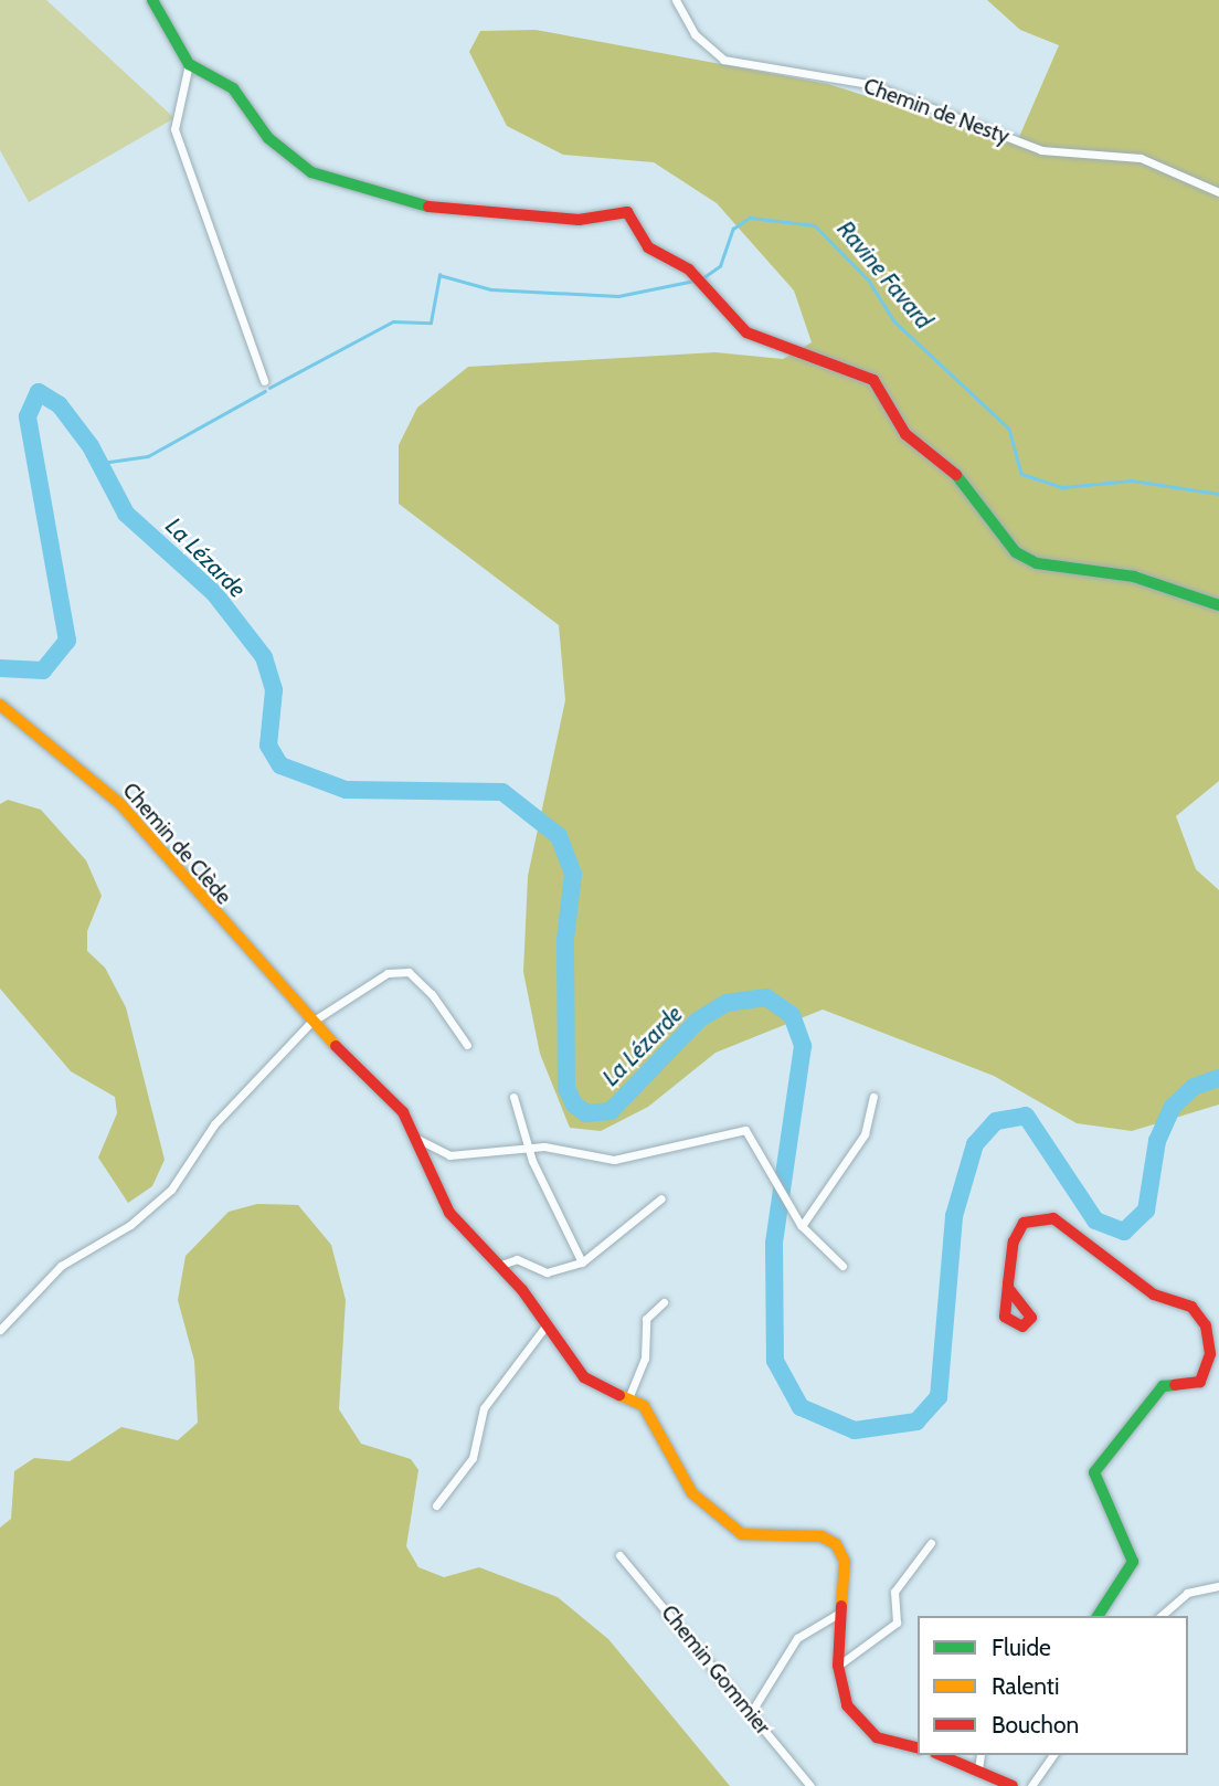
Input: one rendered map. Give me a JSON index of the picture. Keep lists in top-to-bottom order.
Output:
{
  "streets": {
    "street": ["Chemin de Nesty", "Chemin de Clède", "Chemin Gommier"]
  },
  "water": ["Ravine Favard", "La Lézarde"],
  "legend": ["Fluide", "Ralenti", "Bouchon"]
}
